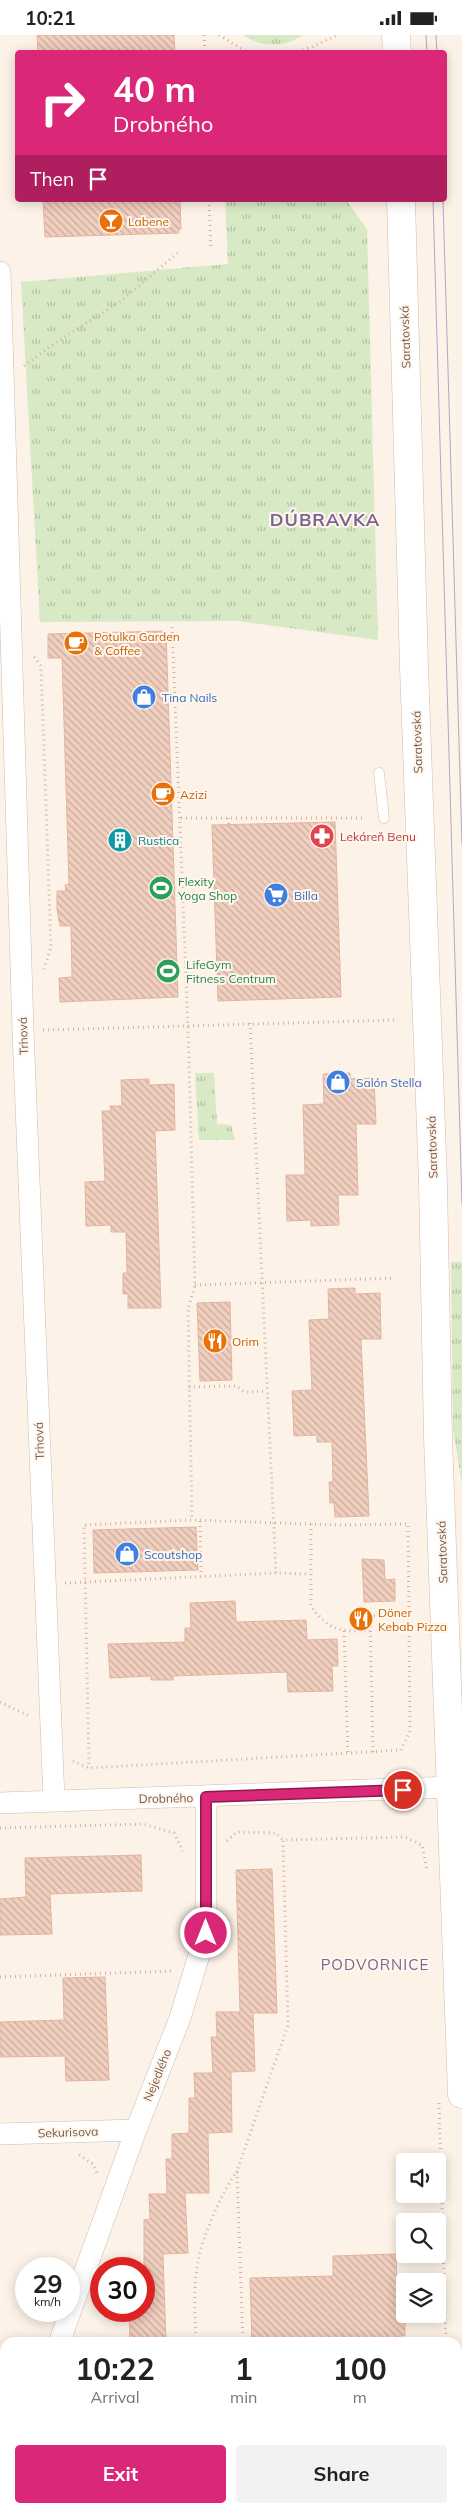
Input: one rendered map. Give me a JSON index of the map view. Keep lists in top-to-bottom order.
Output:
{
  "streets": {
    "main road": ["Saratovská"],
    "street": [
      "Trhová",
      "Drobného",
      "Nejedlého",
      "Sekurisova"
    ]
  },
  "crossings": [
    ["Saratovská", "Drobného"],
    ["Trhová", "Drobného"],
    ["Drobného", "Nejedlého"],
    ["Nejedlého", "Sekurisova"]
  ],
  "districts": ["DÚBRAVKA", "PODVORNICE"],
  "places": {
    "bar": ["Labene"],
    "cafe": ["Potulka Garden & Coffee", "Azizi"],
    "shop": ["Tina Nails", "Salón Stella", "Scoutshop"],
    "pharmacy": ["Lekáreň Benu"],
    "building": ["Rustica"],
    "sports": ["Flexity Yoga Shop", "LifeGym Fitness Centrum"],
    "supermarket": ["Billa"],
    "restaurant": ["Orim", "Döner Kebab Pizza"]
  },
  "page": {
    "status": "10:21",
    "turn": ["40 m", "Drobného"],
    "then": "Then",
    "speed": "29 km/h",
    "limit": "30",
    "eta": [
      "10:22",
      "Arrival",
      "1",
      "min",
      "100",
      "m"
    ],
    "buttons": ["Exit", "Share"]
  }
}
